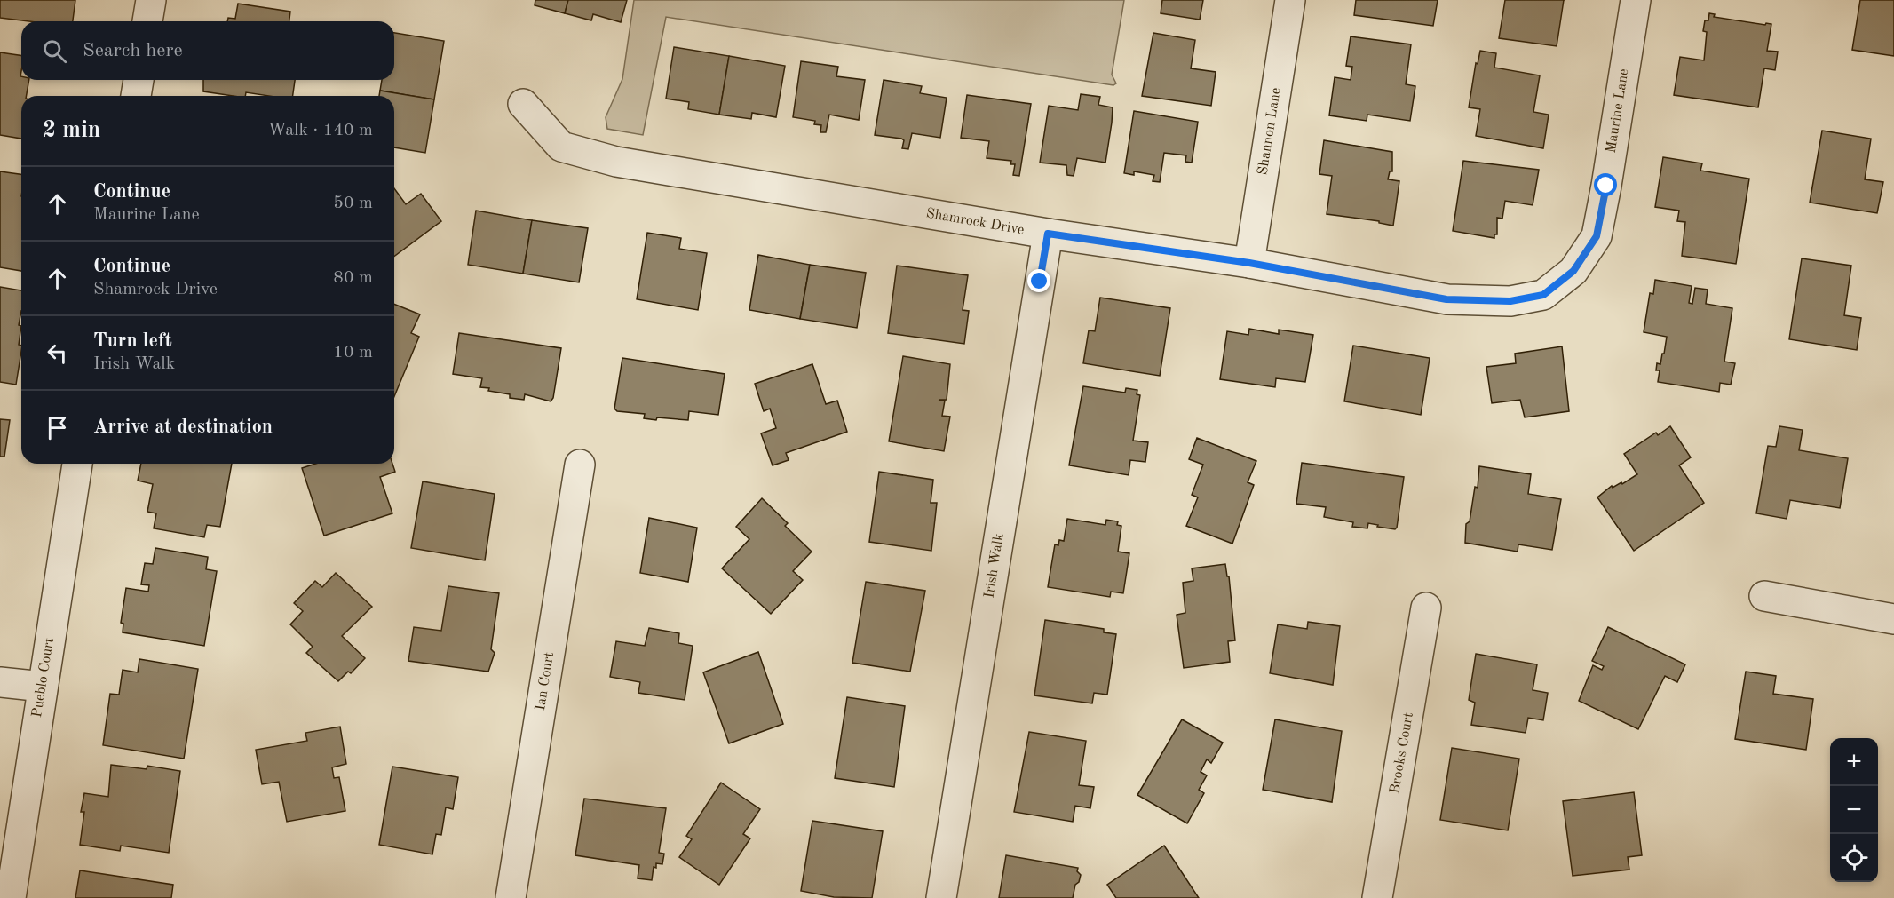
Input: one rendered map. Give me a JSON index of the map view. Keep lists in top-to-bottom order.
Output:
{
  "streets": {
    "street": [
      "Maurine Lane",
      "Shannon Lane",
      "Shamrock Drive",
      "Irish Walk",
      "Pueblo Court",
      "Ian Court",
      "Brooks Court"
    ]
  },
  "crossings": [
    ["Maurine Lane", "Shamrock Drive"],
    ["Shannon Lane", "Shamrock Drive"],
    ["Shamrock Drive", "Irish Walk"]
  ],
  "page": {
    "search": "Search here",
    "heading": ["2 min", "Walk · 140 m"],
    "list": [
      ["Continue", "Maurine Lane", "50 m"],
      ["Continue", "Shamrock Drive", "80 m"],
      ["Turn left", "Irish Walk", "10 m"],
      "Arrive at destination"
    ],
    "map_buttons": ["+", "−"]
  }
}
